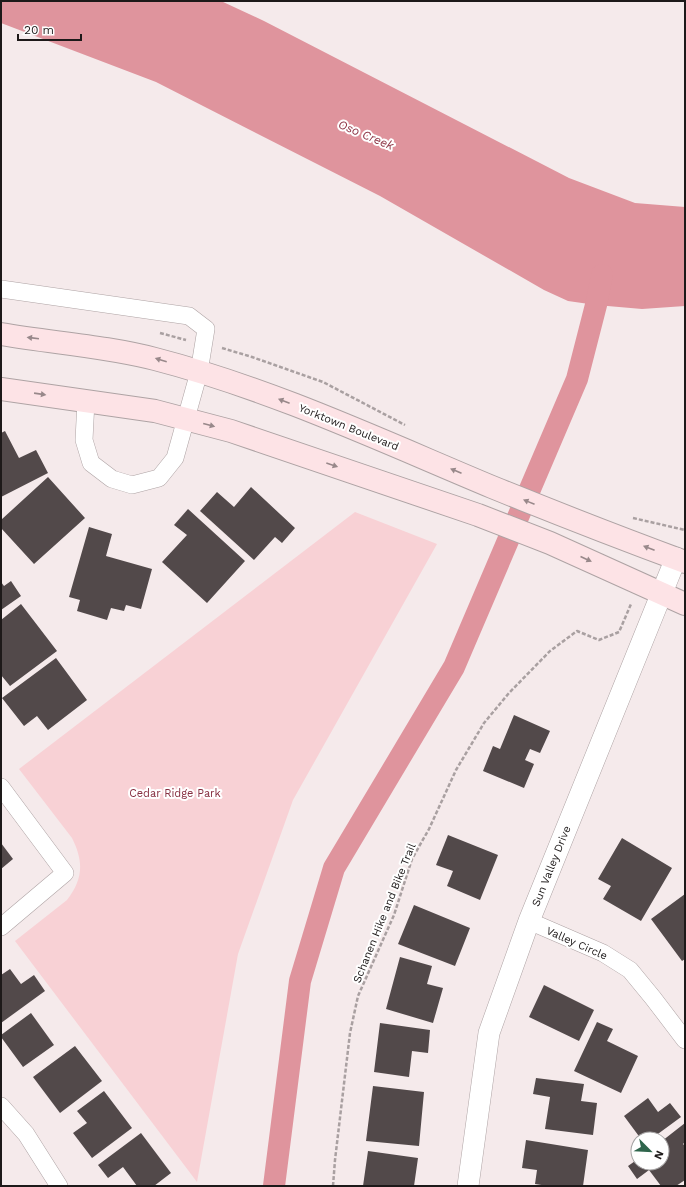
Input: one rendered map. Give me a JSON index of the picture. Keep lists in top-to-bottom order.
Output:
{
  "streets": {
    "main road": ["Yorktown Boulevard"],
    "street": ["Sun Valley Drive", "Valley Circle"],
    "path": ["Schanen Hike and Bike Trail"]
  },
  "crossings": [
    ["Yorktown Boulevard", "Sun Valley Drive"],
    ["Sun Valley Drive", "Valley Circle"]
  ],
  "water": ["Oso Creek"],
  "parks": ["Cedar Ridge Park"],
  "scale_bar": "20 m",
  "north": "bottom right"
}
